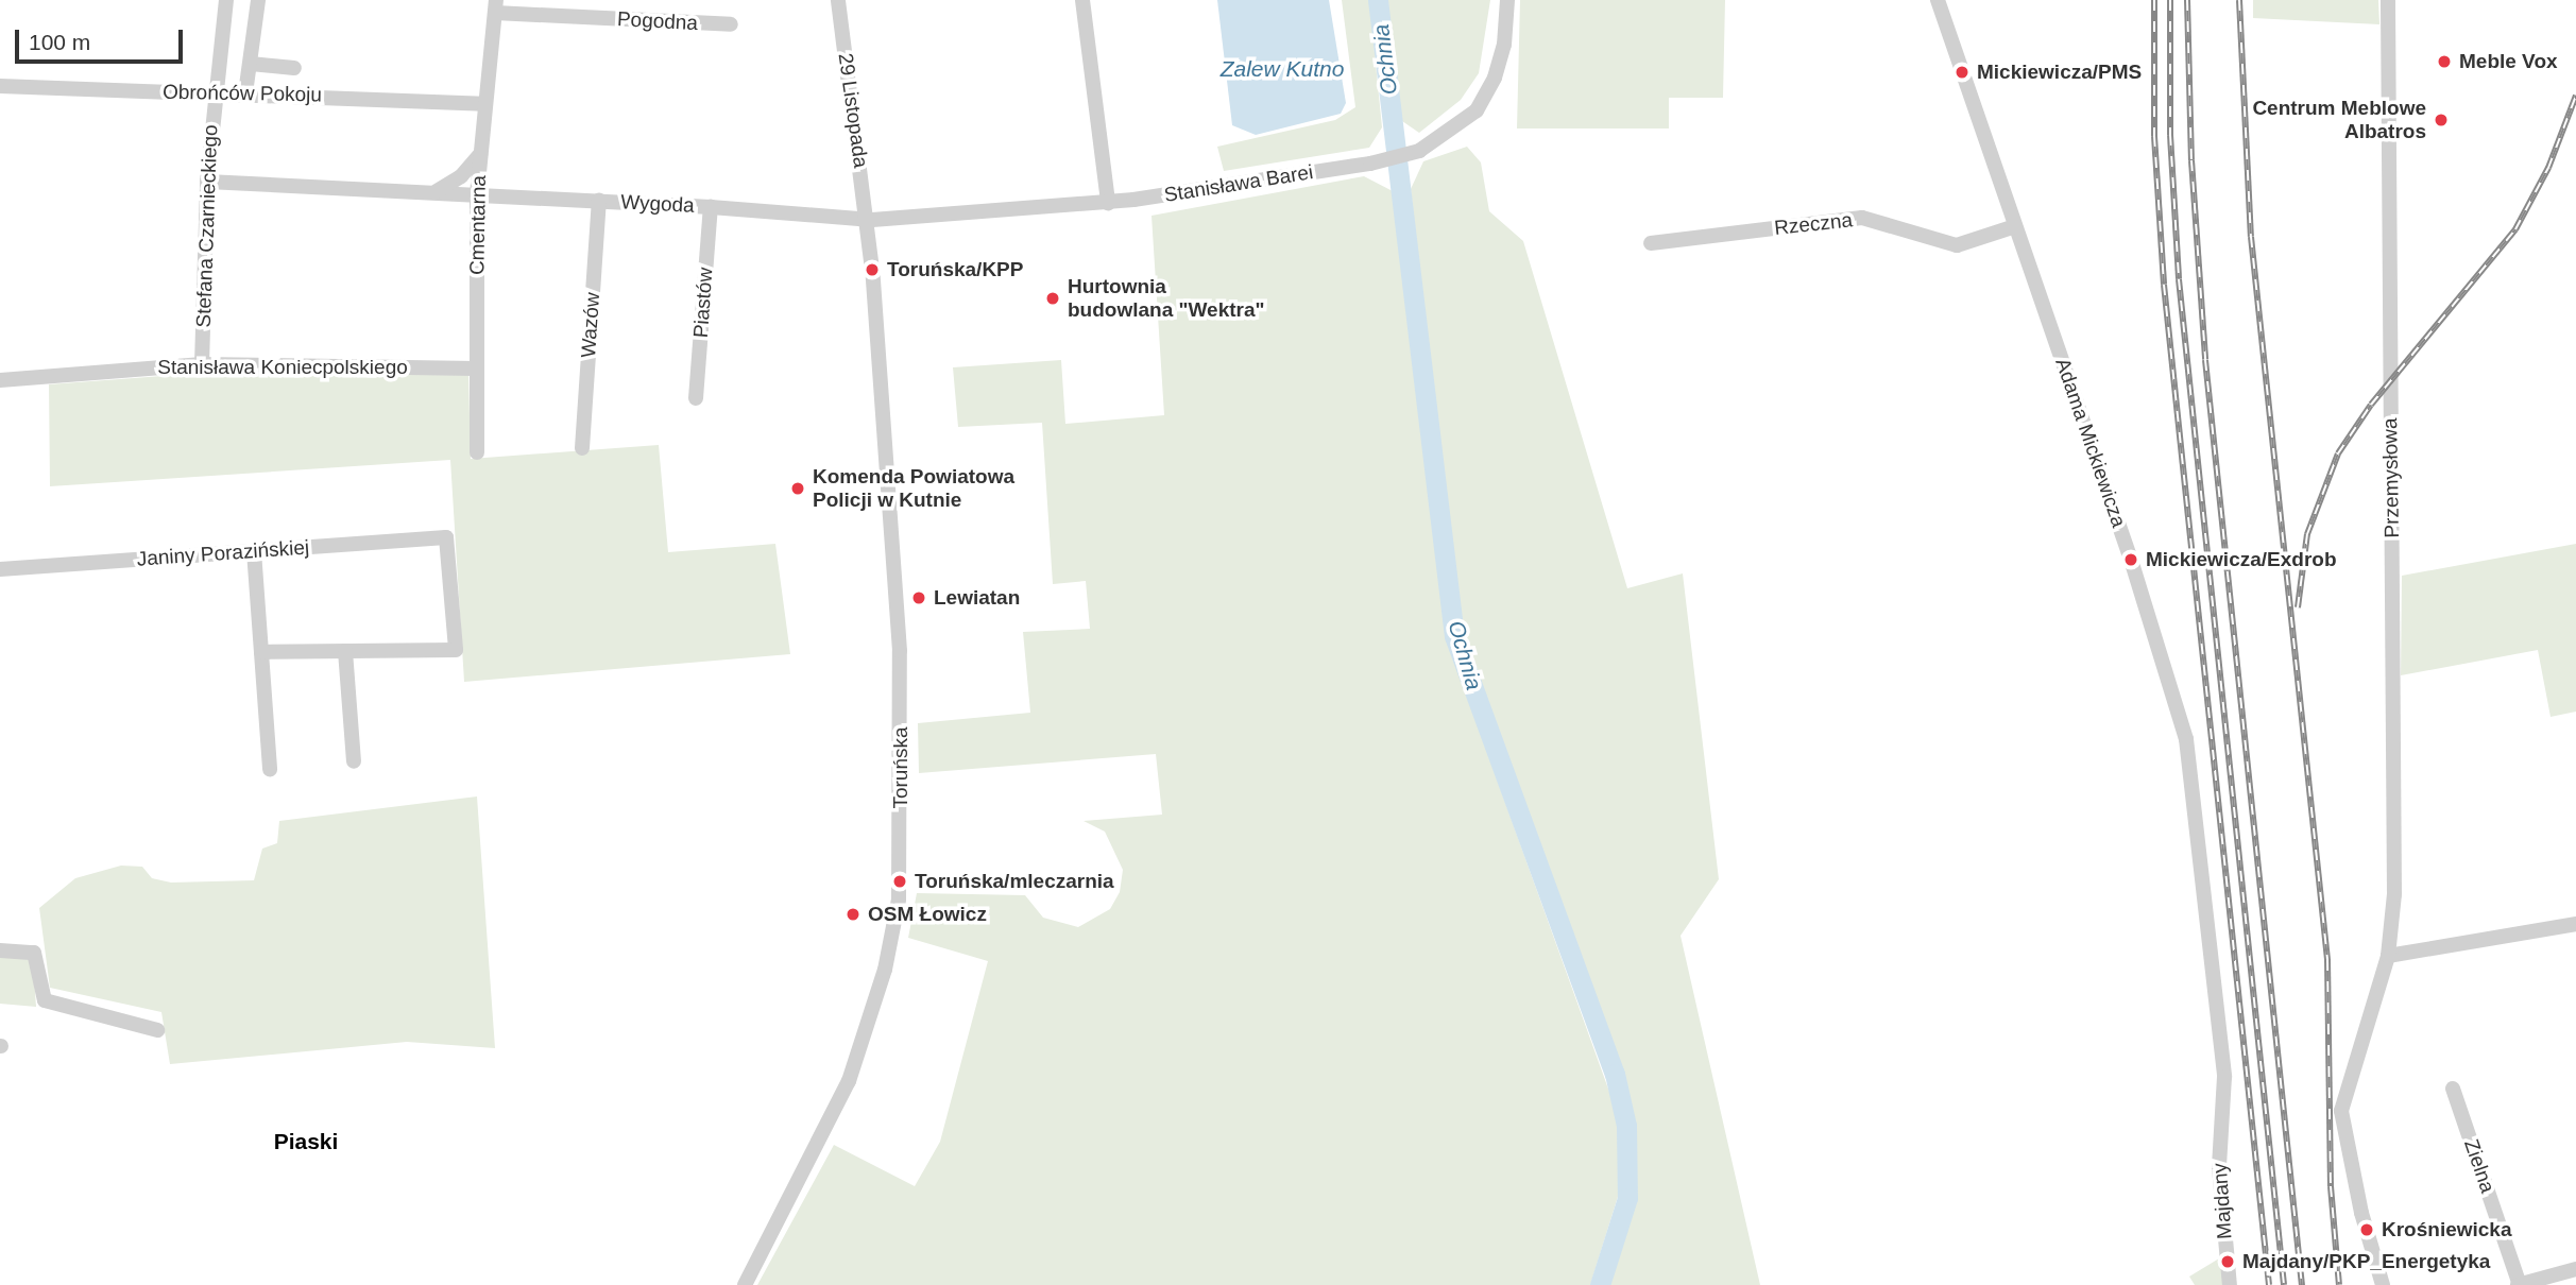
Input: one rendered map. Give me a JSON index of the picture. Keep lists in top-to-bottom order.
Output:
{
  "streets": {
    "street": [
      "Pogodna",
      "Obrońców Pokoju",
      "29 Listopada",
      "Stanisława Barei",
      "Wygoda",
      "Rzeczna",
      "Cmentarna",
      "Stefana Czarnieckiego",
      "Piastów",
      "Wazów",
      "Stanisława Koniecpolskiego",
      "Adama Mickiewicza",
      "Przemysłowa",
      "Janiny Porazińskiej",
      "Toruńska",
      "Zielna",
      "Majdany"
    ]
  },
  "crossings": [
    ["Pogodna", "Cmentarna"],
    ["Obrońców Pokoju", "Cmentarna"],
    ["Obrońców Pokoju", "Stefana Czarnieckiego"],
    ["29 Listopada", "Wygoda"],
    ["29 Listopada", "Toruńska"],
    ["Stanisława Barei", "Wygoda"],
    ["Wygoda", "Cmentarna"],
    ["Wygoda", "Stefana Czarnieckiego"],
    ["Wygoda", "Piastów"],
    ["Wygoda", "Wazów"],
    ["Wygoda", "Toruńska"],
    ["Rzeczna", "Adama Mickiewicza"],
    ["Cmentarna", "Stanisława Koniecpolskiego"],
    ["Stefana Czarnieckiego", "Stanisława Koniecpolskiego"],
    ["Adama Mickiewicza", "Majdany"]
  ],
  "districts": ["Piaski"],
  "water": ["Ochnia", "Zalew Kutno"],
  "places": [
    "Meble Vox",
    "Mickiewicza/PMS",
    "Centrum Meblowe Albatros",
    "Toruńska/KPP",
    "Hurtownia budowlana \"Wektra\"",
    "Komenda Powiatowa Policji w Kutnie",
    "Mickiewicza/Exdrob",
    "Lewiatan",
    "Toruńska/mleczarnia",
    "OSM Łowicz",
    "Krośniewicka",
    "Majdany/PKP_Energetyka"
  ],
  "scale_bar": "100 m"
}
